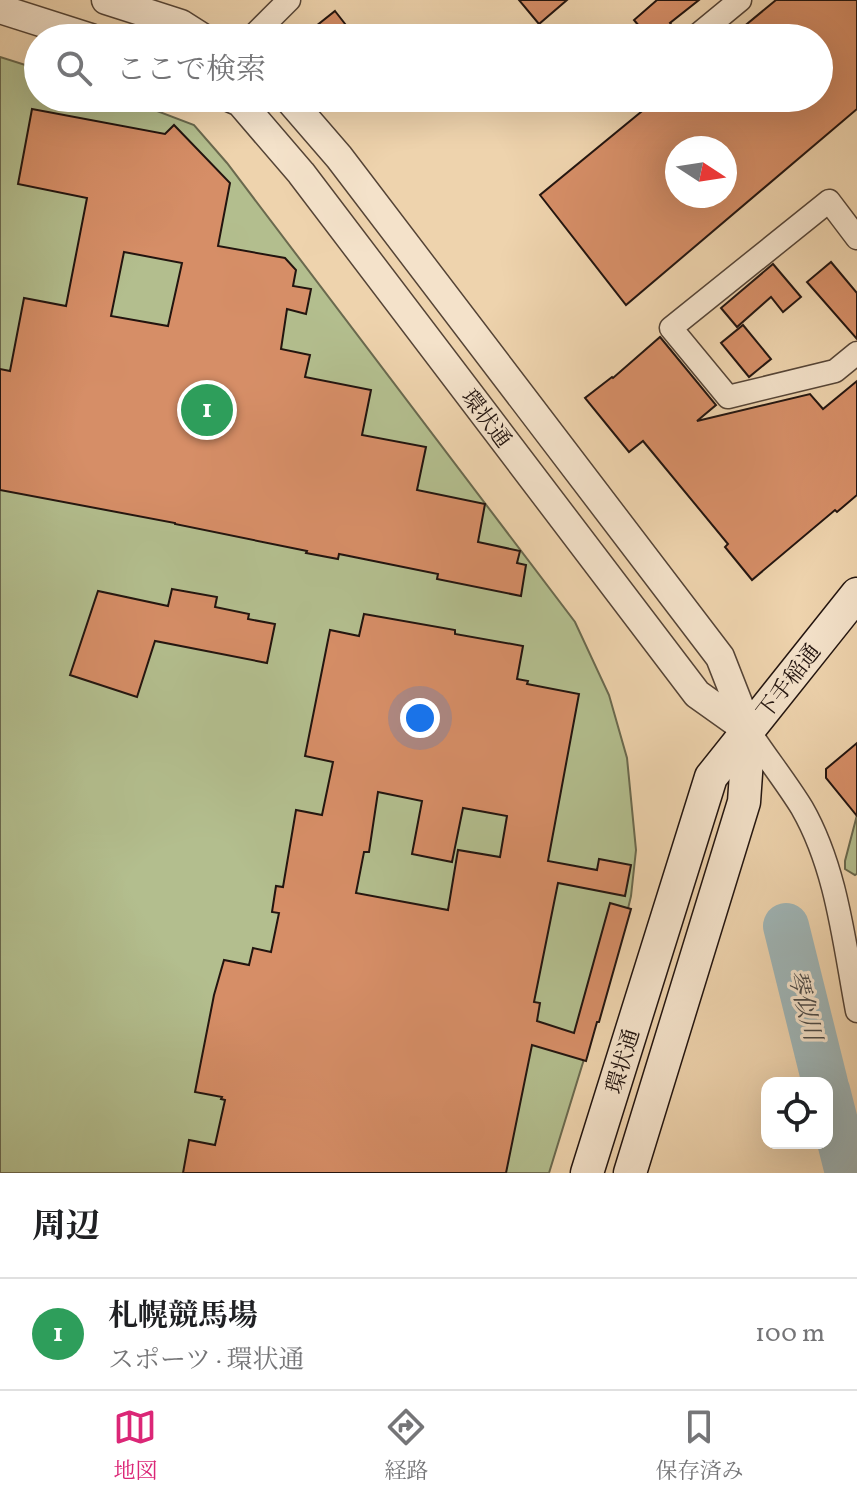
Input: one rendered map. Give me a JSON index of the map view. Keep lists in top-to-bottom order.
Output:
{
  "streets": {
    "main road": ["環状通", "下手稲通"]
  },
  "crossings": [
    ["環状通", "下手稲通"]
  ],
  "water": ["琴似川"],
  "north": "right",
  "page": {
    "search": "ここで検索",
    "pins": "1",
    "heading": "周辺",
    "list": [
      {
        "mark": "1",
        "name": "札幌競馬場",
        "note": "スポーツ · 環状通",
        "value": "100 m"
      }
    ],
    "nav": ["地図", "経路", "保存済み"]
  }
}
